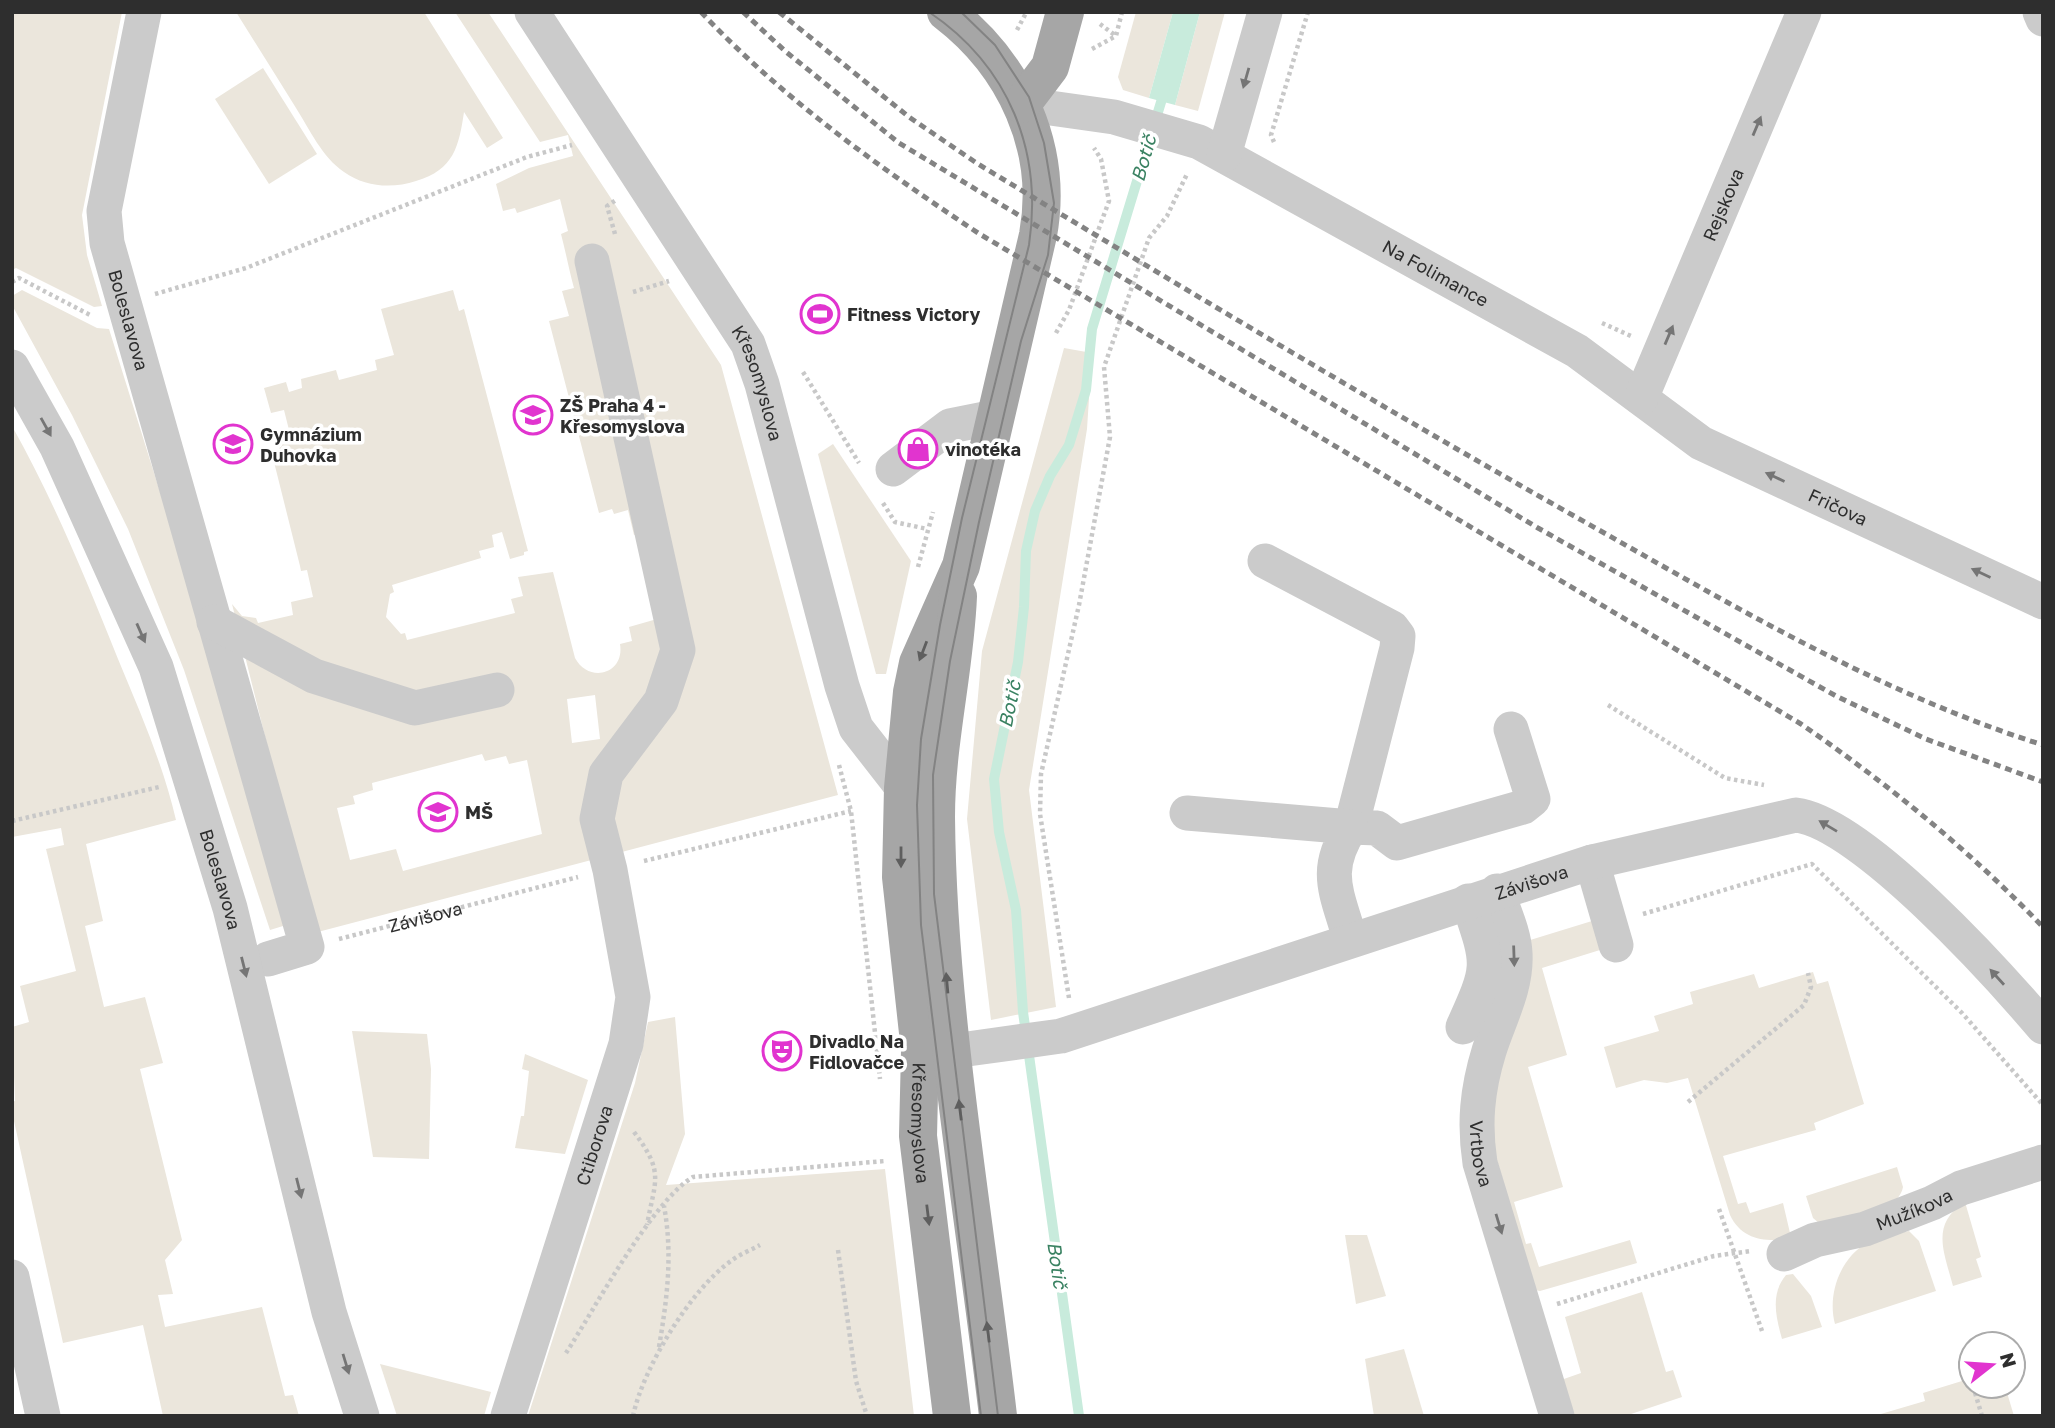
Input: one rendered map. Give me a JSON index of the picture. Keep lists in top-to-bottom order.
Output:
{
  "streets": {
    "main road": ["Křesomyslova"],
    "street": [
      "Rejskova",
      "Na Folimance",
      "Boleslavova",
      "Fričova",
      "Závišova",
      "Ctiborova",
      "Vrtbova",
      "Mužíkova"
    ]
  },
  "crossings": [
    ["Rejskova", "Na Folimance"],
    ["Rejskova", "Fričova"],
    ["Na Folimance", "Křesomyslova"],
    ["Na Folimance", "Fričova"],
    ["Boleslavova", "Závišova"],
    ["Křesomyslova", "Závišova"],
    ["Závišova", "Ctiborova"],
    ["Závišova", "Vrtbova"]
  ],
  "one_way": ["Rejskova", "Fričova"],
  "water": ["Botič"],
  "places": {
    "sports": ["Fitness Victory"],
    "school or university": ["ZŠ Praha 4 - Křesomyslova", "Gymnázium Duhovka", "MŠ"],
    "shop": ["vinotéka"],
    "theatre": ["Divadlo Na Fidlovačce"]
  },
  "north": "right"
}
